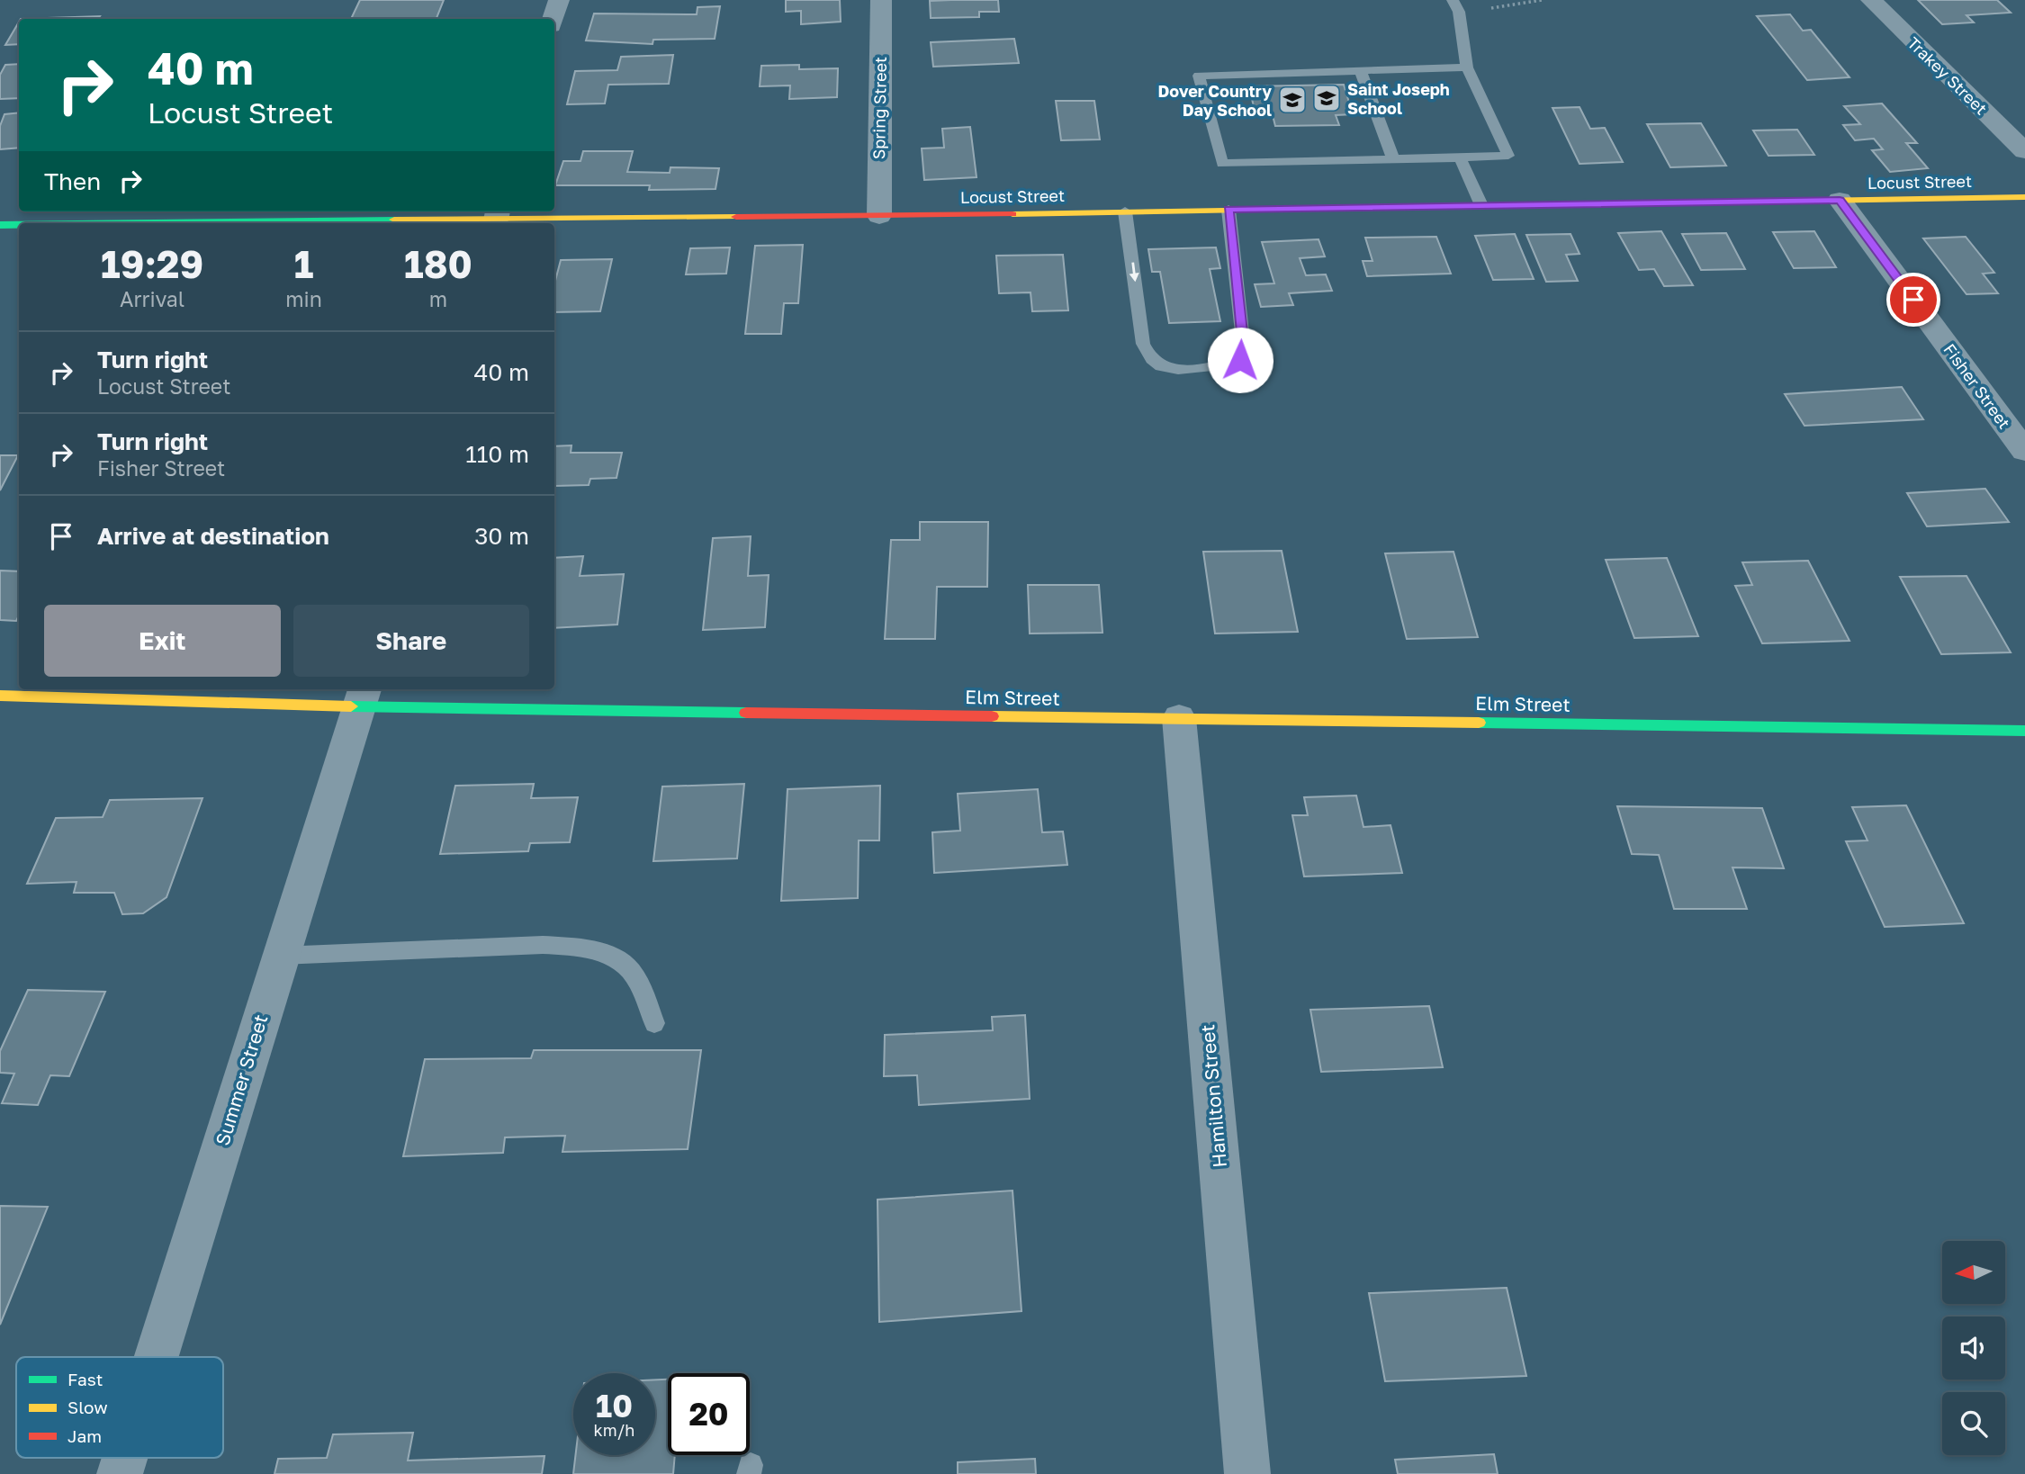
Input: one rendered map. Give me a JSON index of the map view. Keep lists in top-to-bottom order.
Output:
{
  "streets": {
    "street": [
      "Trakey Street",
      "Spring Street",
      "Locust Street",
      "Fisher Street",
      "Elm Street",
      "Summer Street",
      "Hamilton Street"
    ]
  },
  "crossings": [
    ["Spring Street", "Locust Street"],
    ["Locust Street", "Fisher Street"],
    ["Elm Street", "Summer Street"],
    ["Elm Street", "Hamilton Street"]
  ],
  "places": {
    "school or university": ["Saint Joseph School", "Dover Country Day School"]
  },
  "legend": ["Fast", "Slow", "Jam"],
  "north": "left",
  "page": {
    "turn": ["40 m", "Locust Street"],
    "then": "Then",
    "eta": [
      "19:29",
      "Arrival",
      "1",
      "min",
      "180",
      "m"
    ],
    "list": [
      {
        "name": "Turn right",
        "note": "Locust Street",
        "value": "40 m"
      },
      {
        "name": "Turn right",
        "note": "Fisher Street",
        "value": "110 m"
      },
      {
        "name": "Arrive at destination",
        "value": "30 m"
      }
    ],
    "buttons": ["Exit", "Share"],
    "speed": "10 km/h",
    "limit": "20"
  }
}
